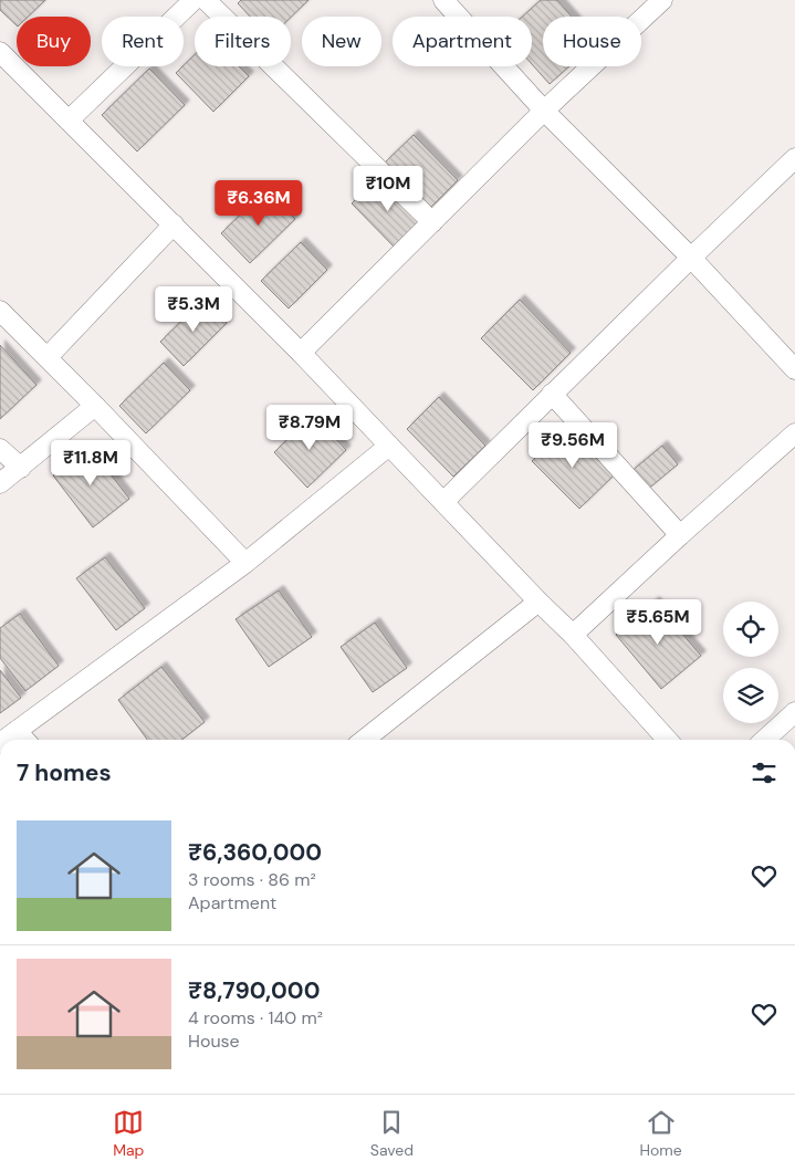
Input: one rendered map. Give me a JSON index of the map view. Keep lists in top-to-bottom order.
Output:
{
  "page": {
    "chip": [
      "Buy",
      "Rent",
      "Filters",
      "New",
      "Apartment",
      "House"
    ],
    "price": [
      "₹10M",
      "₹6.36M",
      "₹5.3M",
      "₹8.79M",
      "₹9.56M",
      "₹11.8M",
      "₹5.65M"
    ],
    "heading": "7 homes",
    "list": [
      {
        "name": "₹6,360,000",
        "note": "3 rooms · 86 m² · Apartment"
      },
      {
        "name": "₹8,790,000",
        "note": "4 rooms · 140 m² · House"
      }
    ],
    "tabs": ["Map", "Saved", "Home"]
  }
}
